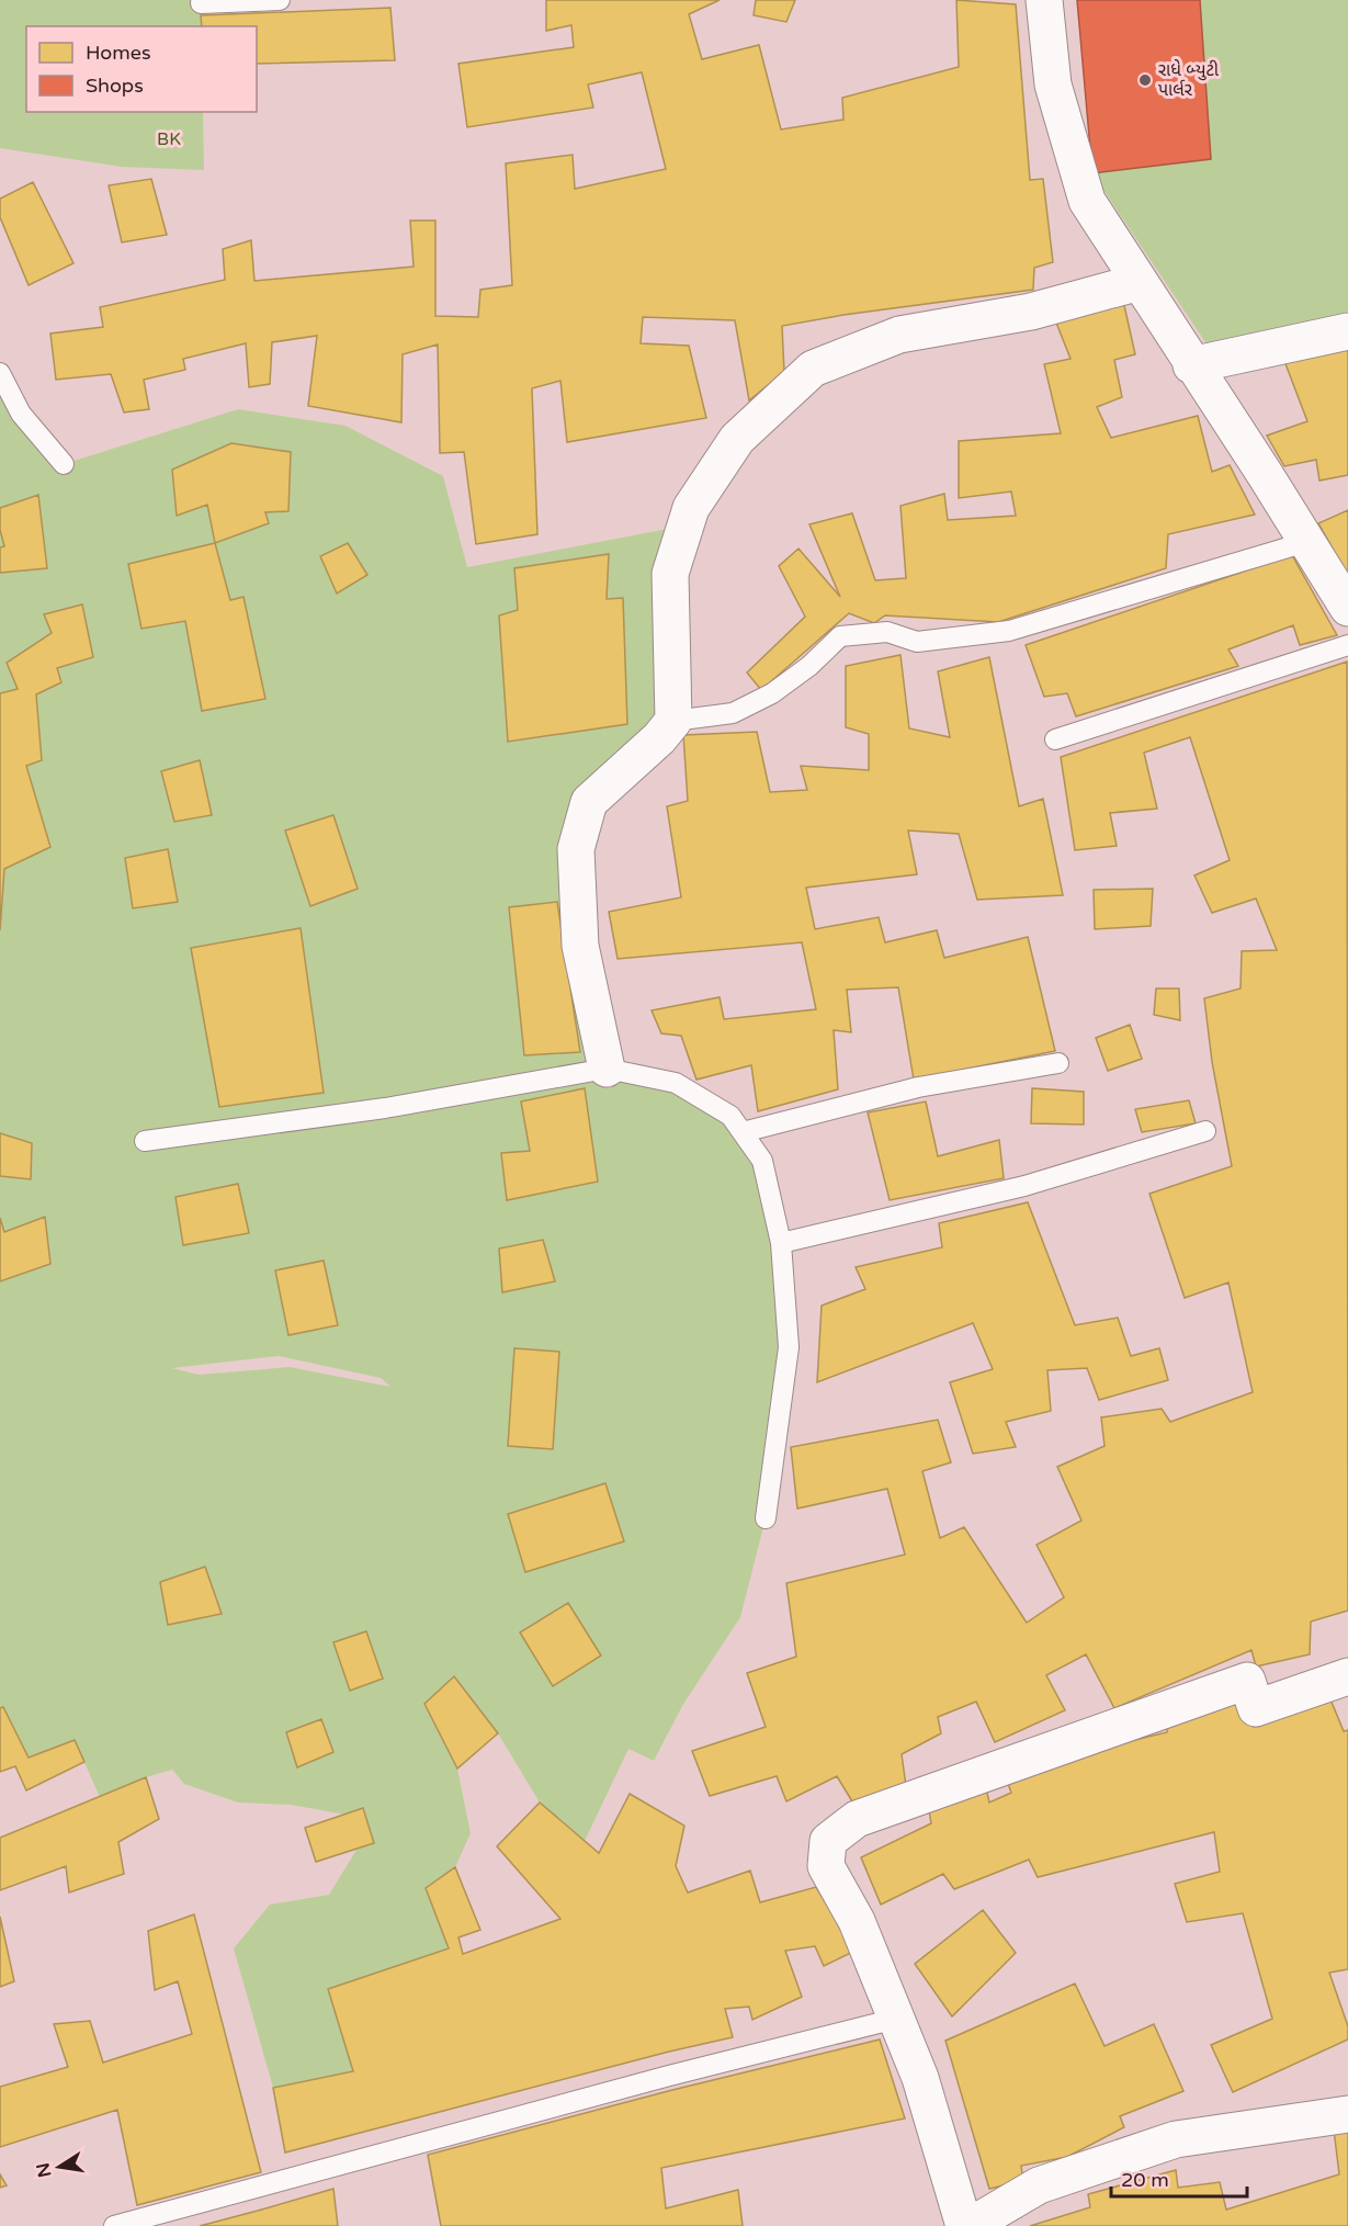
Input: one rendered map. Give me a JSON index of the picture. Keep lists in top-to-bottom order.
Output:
{
  "parks": ["BK"],
  "places": ["રાધે બ્યુટી પાર્લર"],
  "legend": ["Homes", "Shops"],
  "scale_bar": "20 m",
  "north": "left"
}
